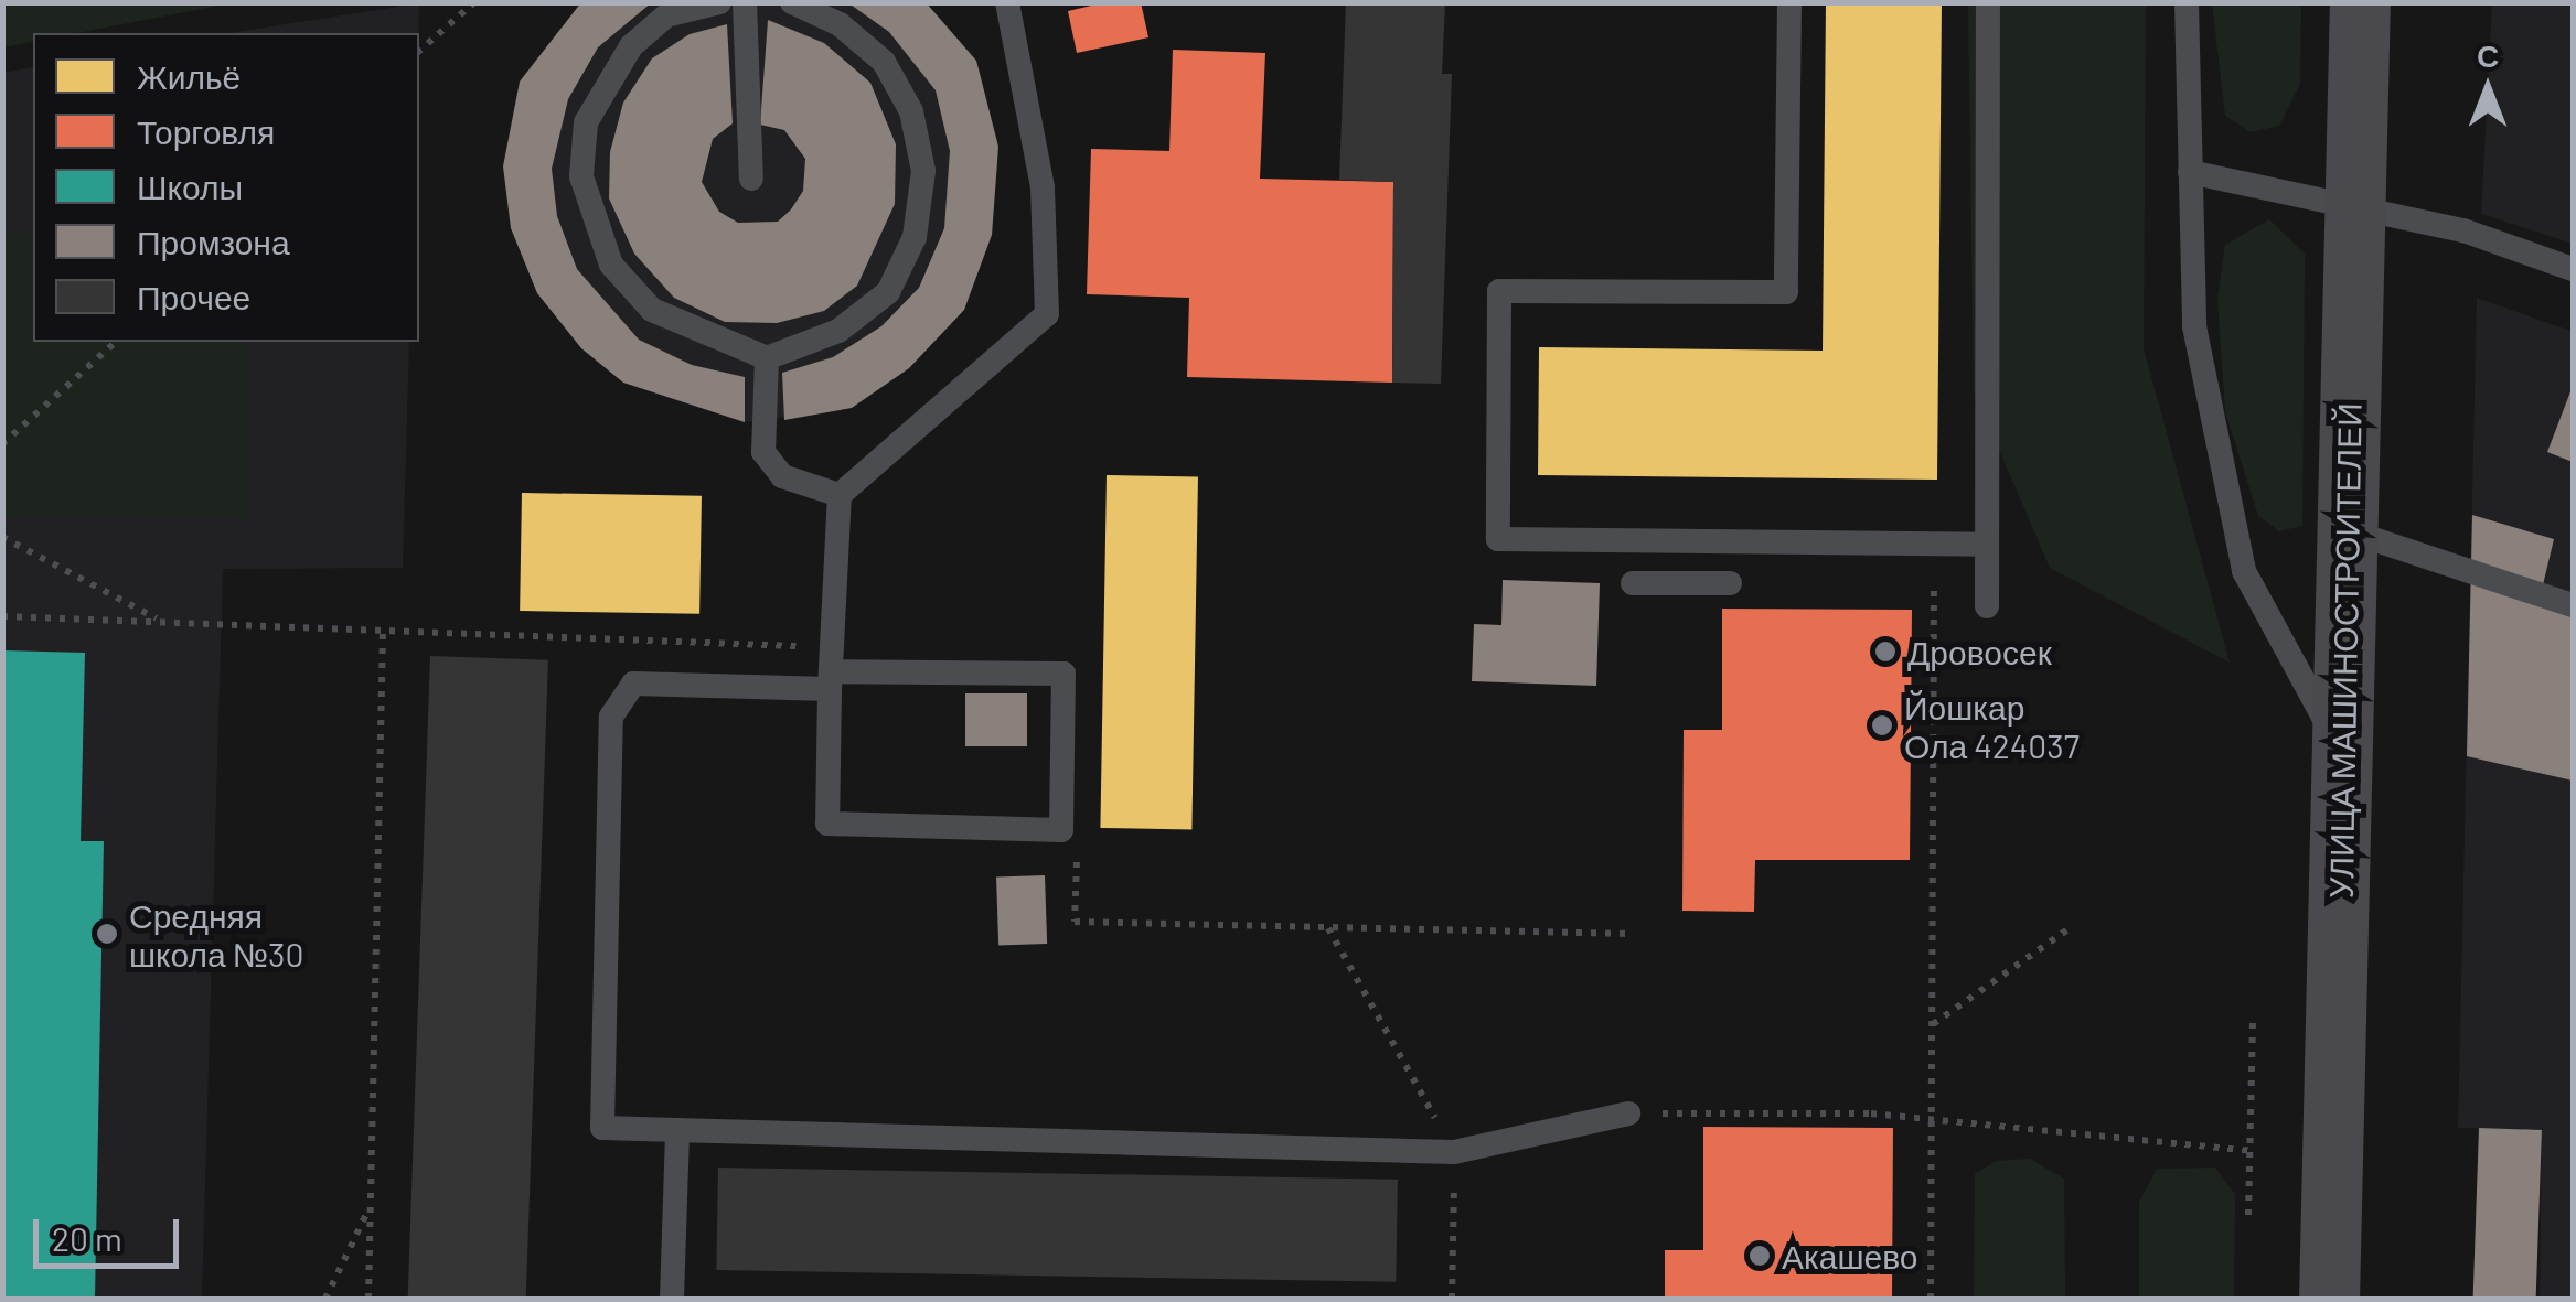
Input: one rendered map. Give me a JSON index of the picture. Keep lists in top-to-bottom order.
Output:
{
  "streets": {
    "main road": ["УЛИЦА МАШИНОСТРОИТЕЛЕЙ"]
  },
  "places": [
    "Дровосек",
    "Йошкар Ола 424037",
    "Средняя школа №30",
    "Акашево"
  ],
  "legend": [
    "Жильё",
    "Торговля",
    "Школы",
    "Промзона",
    "Прочее"
  ],
  "scale_bar": "20 m",
  "north": "top"
}
